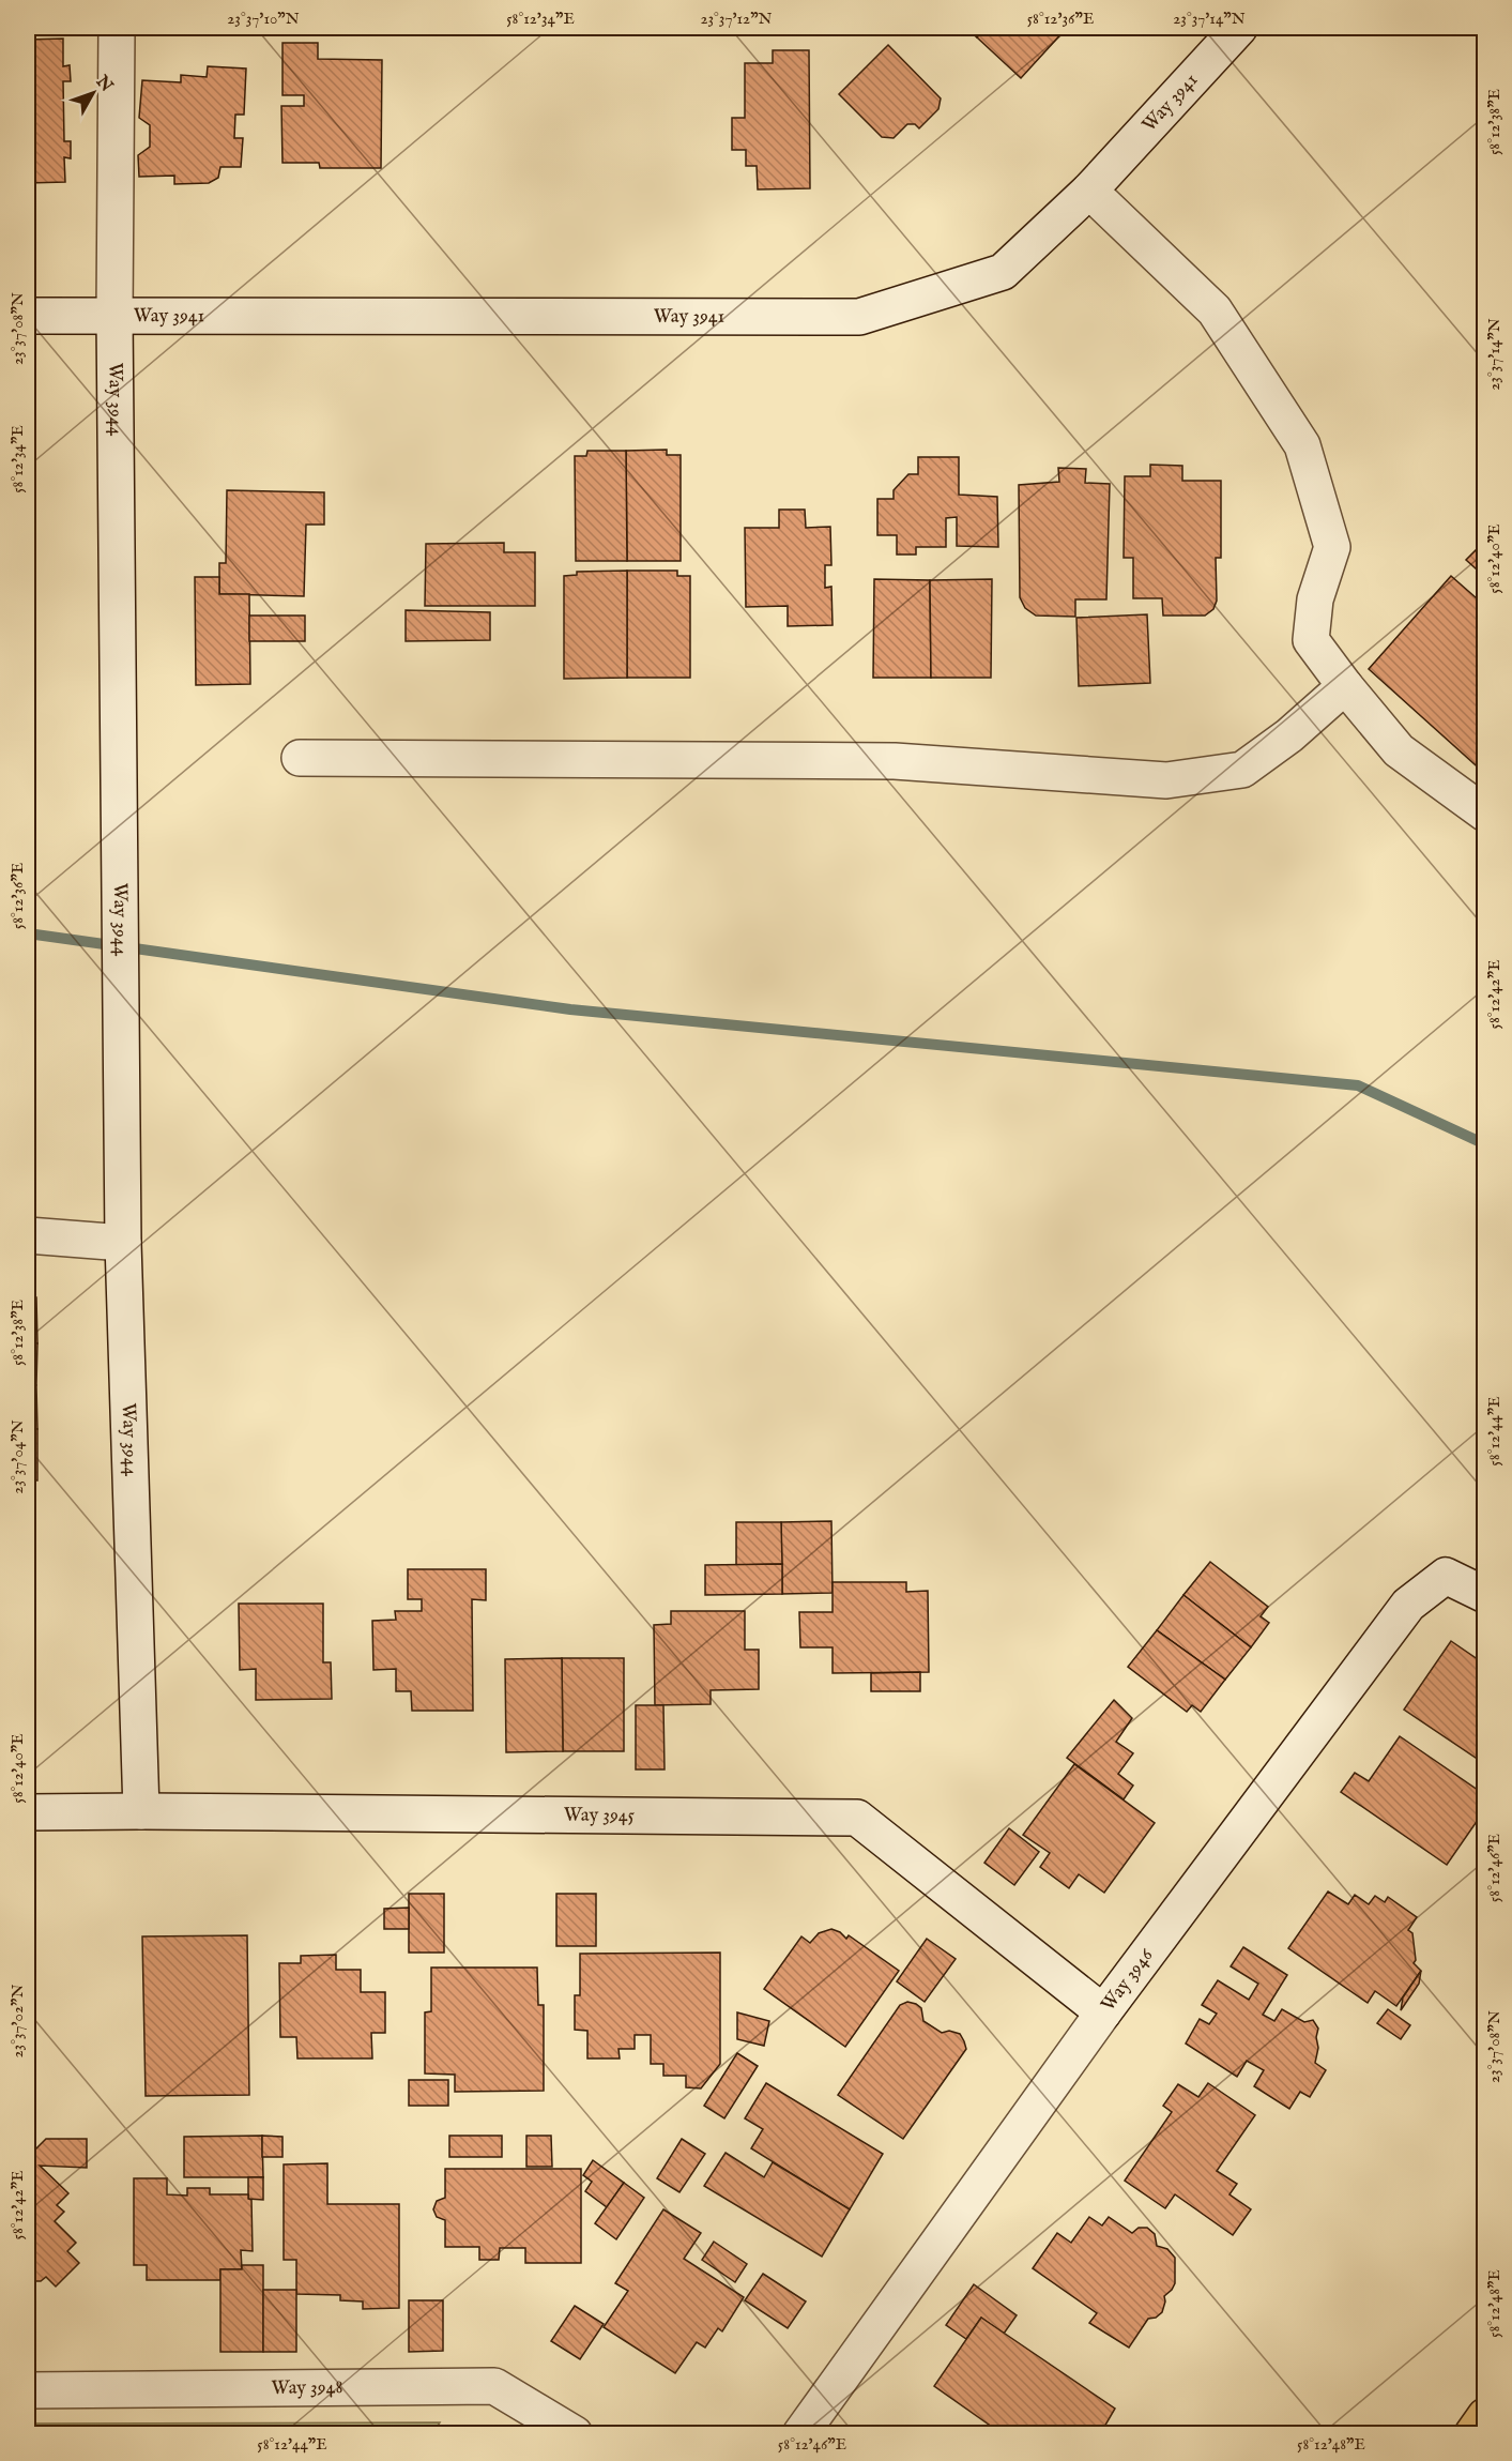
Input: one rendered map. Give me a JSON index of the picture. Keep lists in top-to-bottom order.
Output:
{
  "streets": {
    "street": [
      "Way 3941",
      "Way 3944",
      "Way 3945",
      "Way 3946",
      "Way 3948"
    ]
  },
  "crossings": [
    ["Way 3941", "Way 3944"],
    ["Way 3944", "Way 3945"],
    ["Way 3945", "Way 3946"]
  ],
  "north": "top right",
  "coordinates": [
    "23°37'10\"N",
    "58°12'34\"E",
    "23°37'12\"N",
    "58°12'36\"E",
    "23°37'14\"N",
    "58°12'38\"E",
    "23°37'08\"N",
    "58°12'40\"E",
    "58°12'42\"E",
    "58°12'44\"E",
    "23°37'04\"N",
    "58°12'46\"E",
    "23°37'02\"N",
    "58°12'48\"E"
  ]
}
